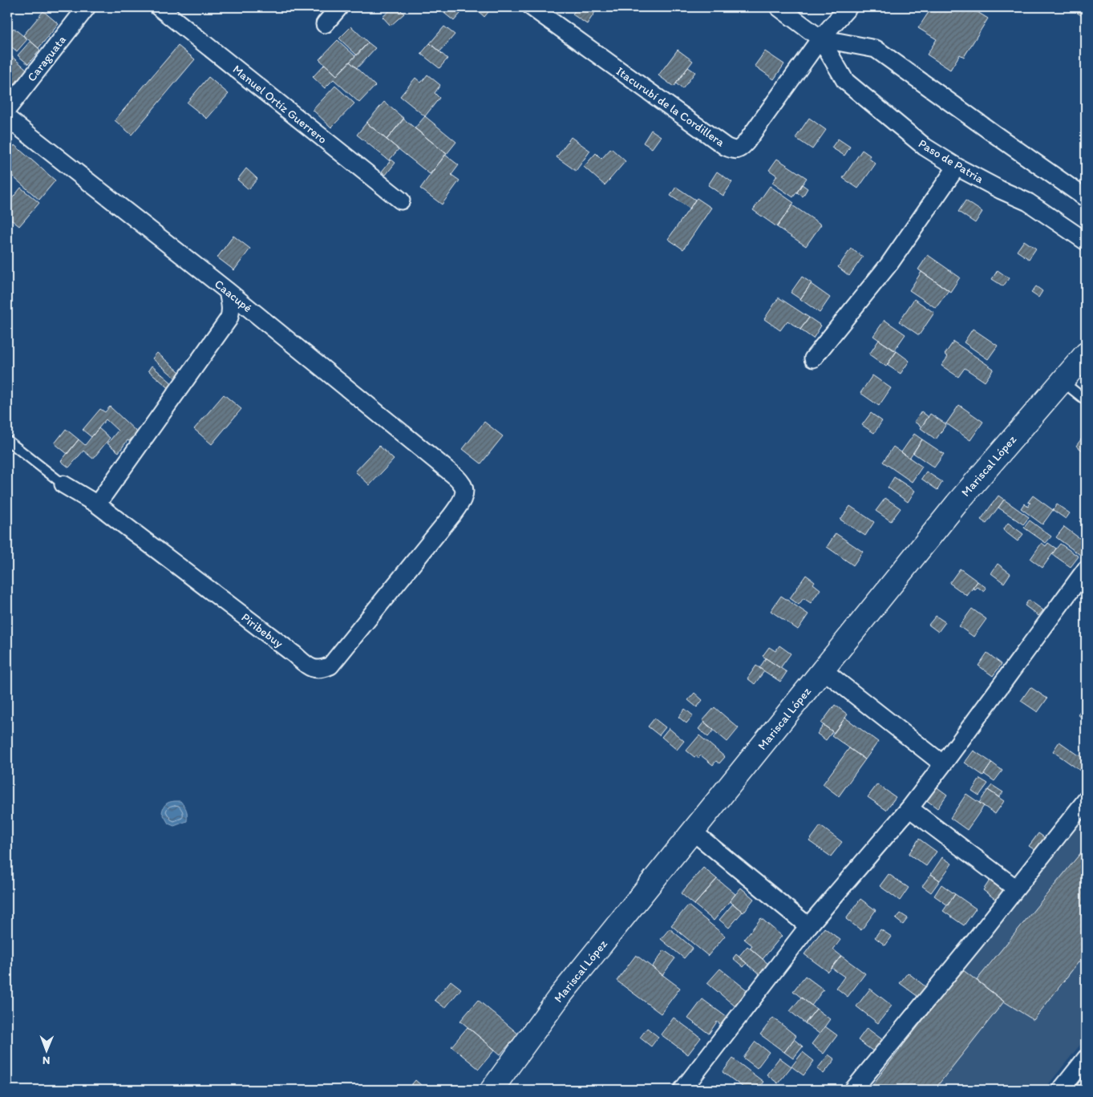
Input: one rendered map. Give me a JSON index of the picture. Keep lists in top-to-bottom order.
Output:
{
  "streets": {
    "street": [
      "Caraguata",
      "Manuel Ortíz Guerrero",
      "Itacurubí de la Cordillera",
      "Paso de Patria",
      "Caacupé",
      "Mariscal López",
      "Piribebuy"
    ]
  },
  "crossings": [
    ["Itacurubí de la Cordillera", "Paso de Patria"],
    ["Caacupé", "Piribebuy"]
  ],
  "north": "bottom"
}
